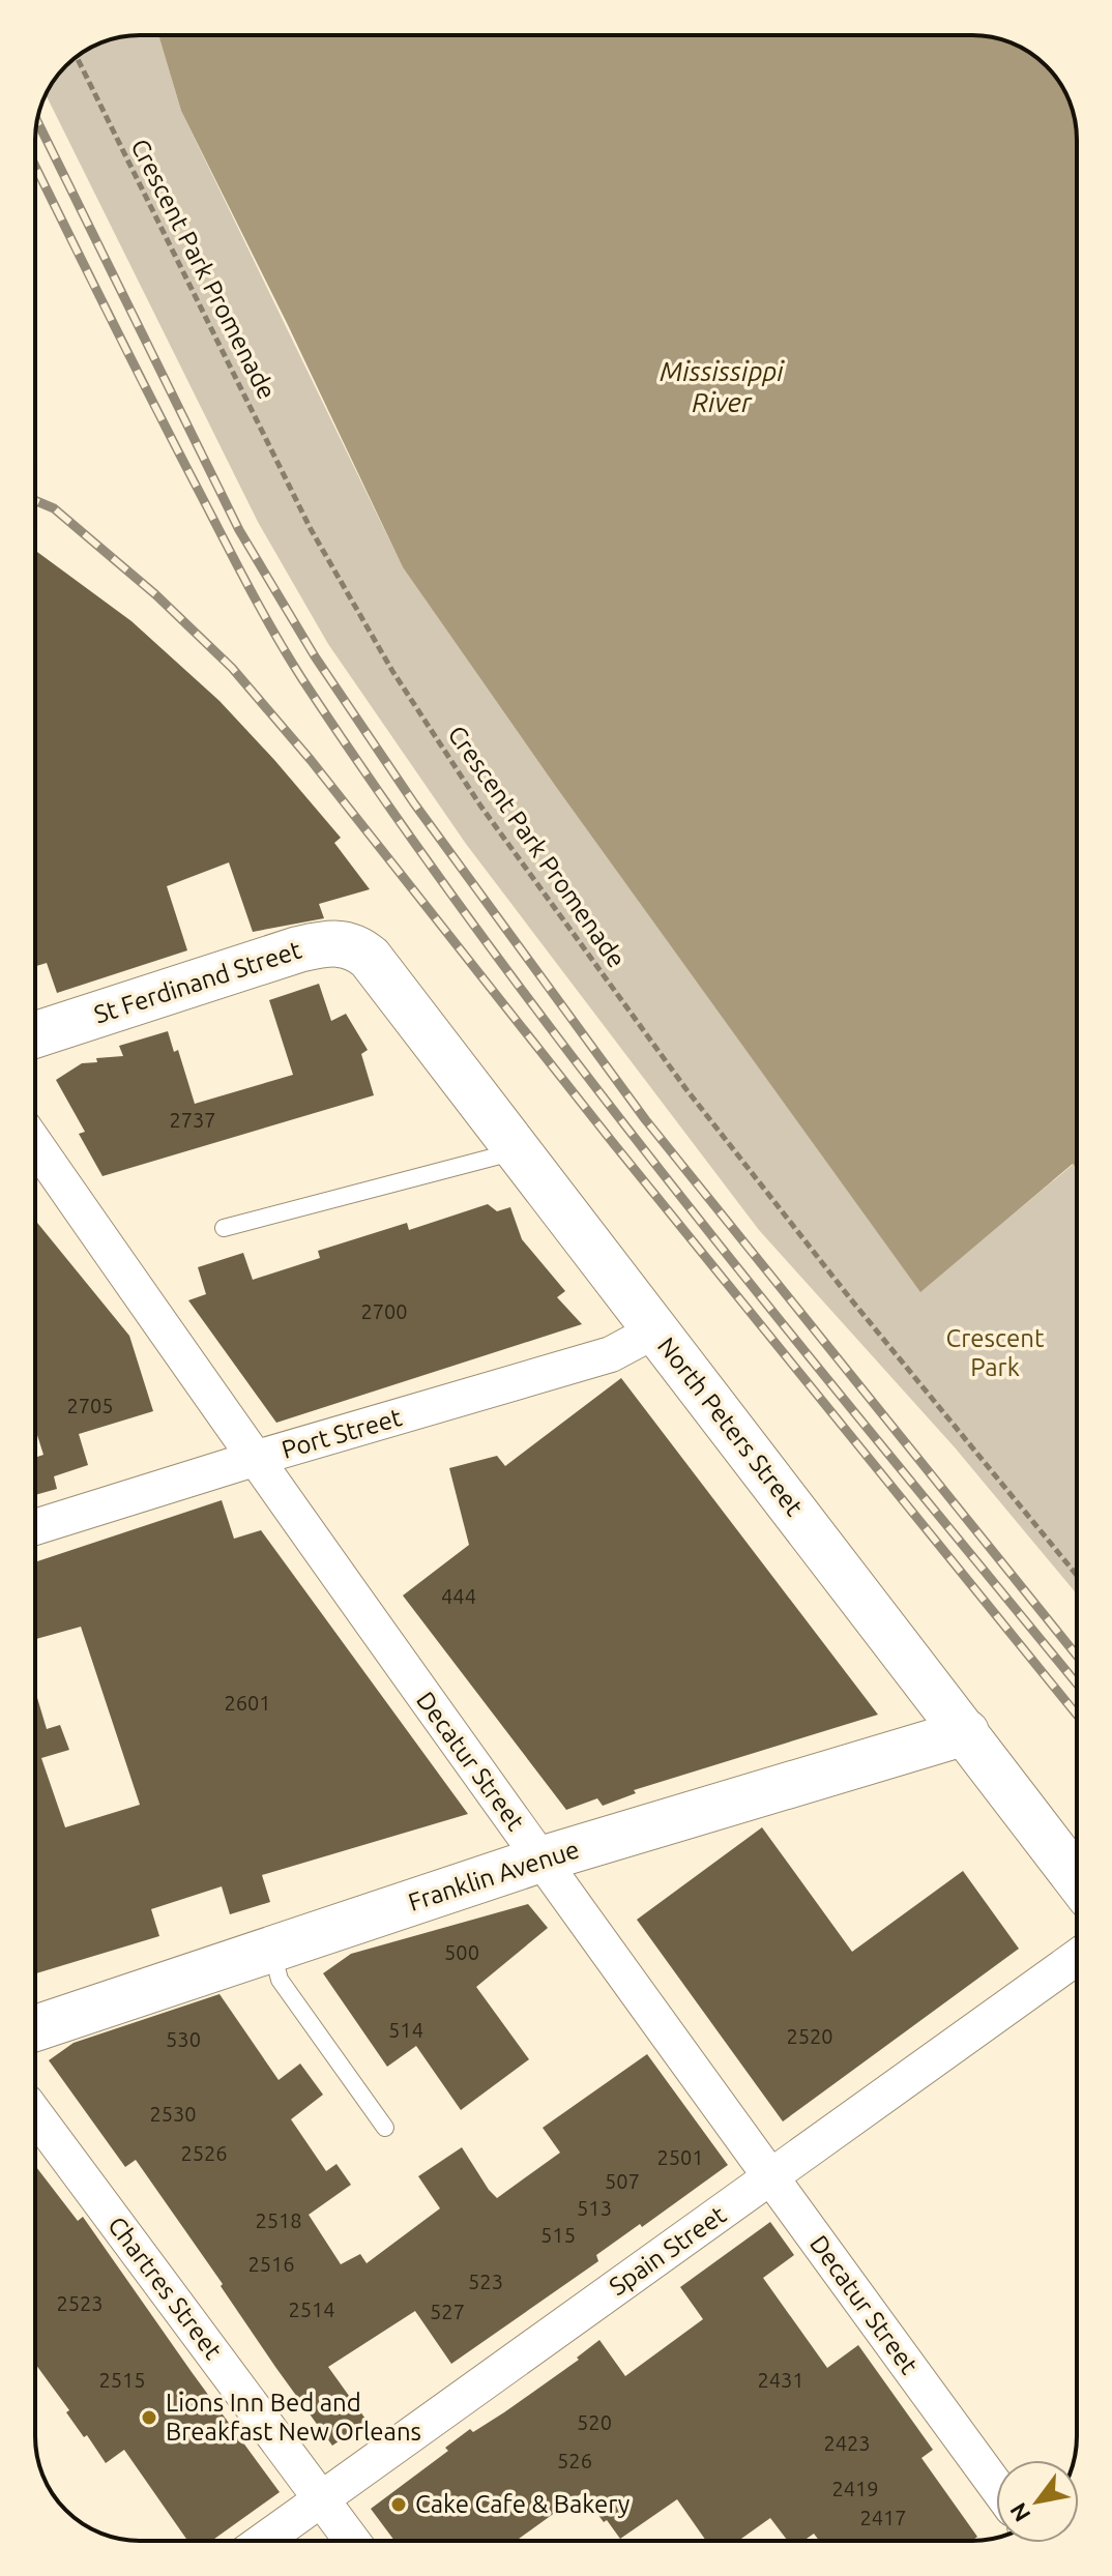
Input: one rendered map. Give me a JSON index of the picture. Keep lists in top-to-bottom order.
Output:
{
  "streets": {
    "street": [
      "St Ferdinand Street",
      "North Peters Street",
      "Port Street",
      "Decatur Street",
      "Franklin Avenue",
      "Spain Street",
      "Chartres Street"
    ],
    "path": ["Crescent Park Promenade"]
  },
  "crossings": [
    ["St Ferdinand Street", "North Peters Street"],
    ["North Peters Street", "Port Street"],
    ["North Peters Street", "Franklin Avenue"],
    ["Port Street", "Decatur Street"],
    ["Decatur Street", "Franklin Avenue"],
    ["Decatur Street", "Spain Street"],
    ["Spain Street", "Chartres Street"]
  ],
  "water": ["Mississippi River"],
  "parks": ["Crescent Park"],
  "places": ["Lions Inn Bed and Breakfast New Orleans", "Cake Cafe & Bakery"],
  "house_numbers": [
    "2737",
    "2700",
    "2705",
    "444",
    "2601",
    "500",
    "514",
    "2520",
    "530",
    "2530",
    "2526",
    "2501",
    "507",
    "513",
    "2518",
    "515",
    "2516",
    "523",
    "2523",
    "2514",
    "527",
    "2515",
    "2431",
    "520",
    "2423",
    "526",
    "2419",
    "2417"
  ],
  "north": "bottom left"
}
